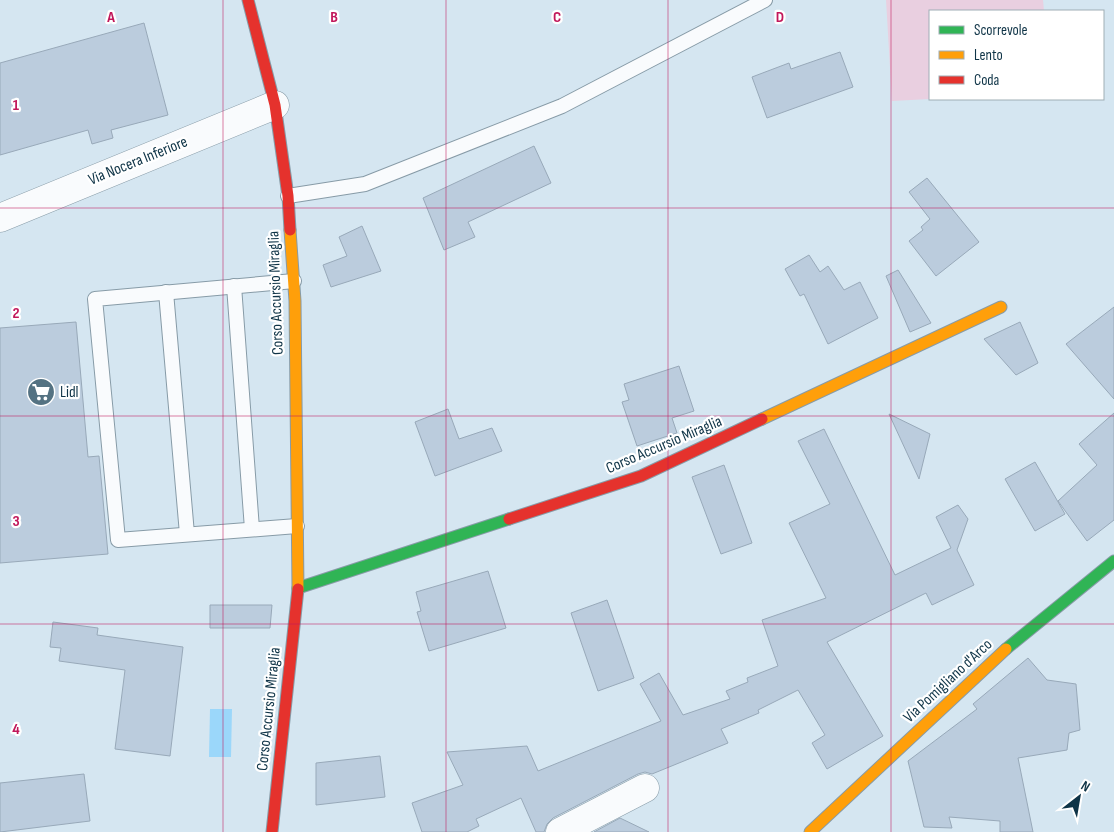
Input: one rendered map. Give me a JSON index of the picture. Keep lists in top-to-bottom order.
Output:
{
  "streets": {
    "street": ["Via Nocera Inferiore", "Corso Accursio Miraglia", "Via Pomigliano d'Arco"]
  },
  "crossings": [
    ["Via Nocera Inferiore", "Corso Accursio Miraglia"]
  ],
  "places": {
    "supermarket": ["Lidl"]
  },
  "legend": ["Scorrevole", "Lento", "Coda"],
  "north": "top right",
  "grid": {
    "columns": [
      "A",
      "B",
      "C",
      "D"
    ],
    "rows": [
      "1",
      "2",
      "3",
      "4"
    ]
  }
}
